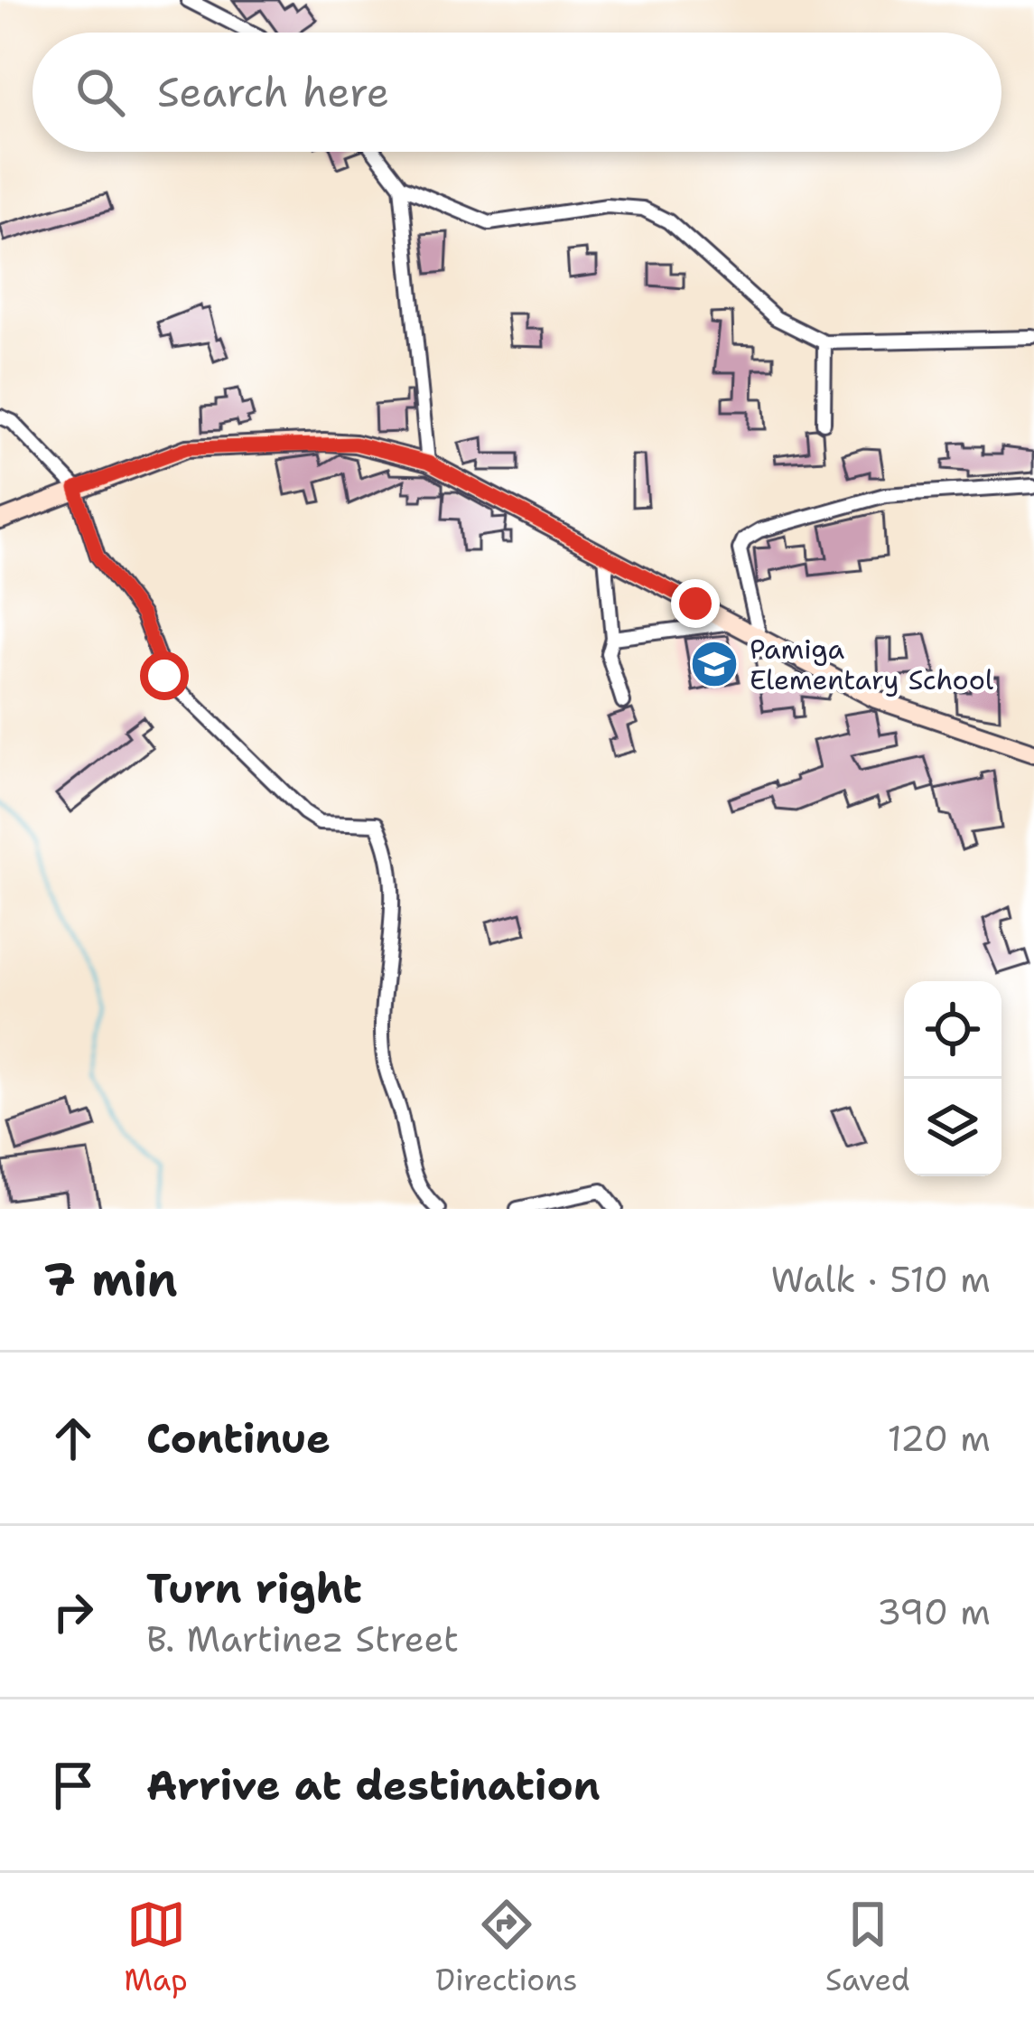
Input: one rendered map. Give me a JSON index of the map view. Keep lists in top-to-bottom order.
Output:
{
  "places": {
    "school or university": ["Pamiga Elementary School"]
  },
  "page": {
    "search": "Search here",
    "heading": ["7 min", "Walk · 510 m"],
    "list": [
      ["Continue", "120 m"],
      ["Turn right", "B. Martinez Street", "390 m"],
      "Arrive at destination"
    ],
    "nav": ["Map", "Directions", "Saved"]
  }
}
